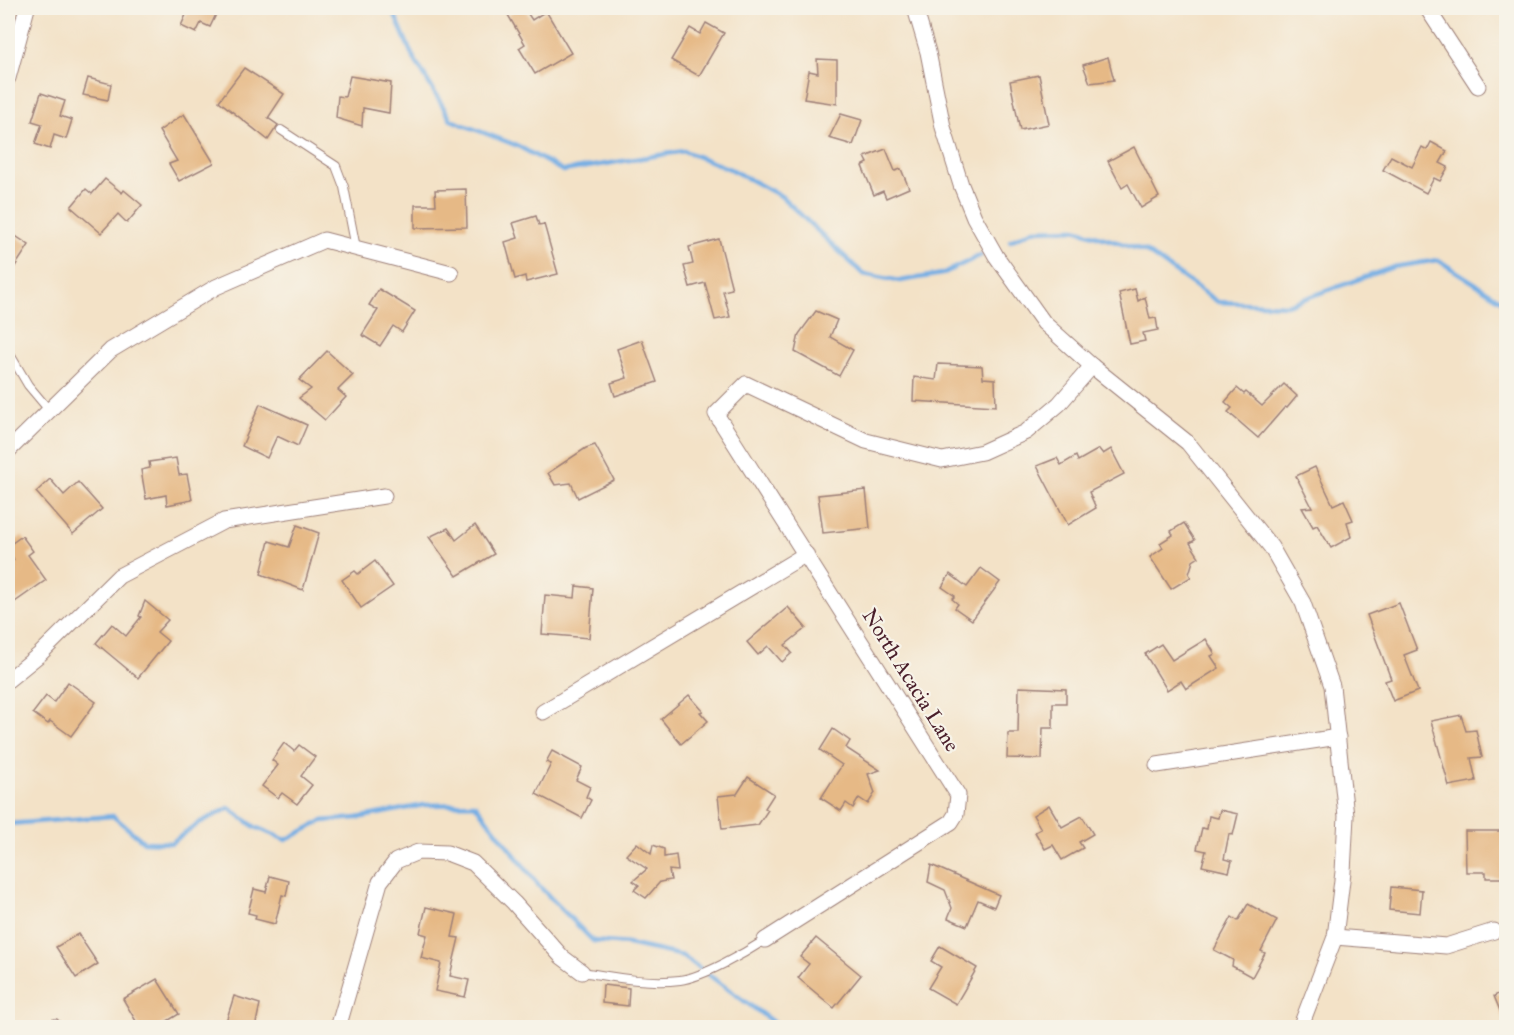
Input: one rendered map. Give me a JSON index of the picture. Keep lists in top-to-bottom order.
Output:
{
  "streets": {
    "street": ["North Acacia Lane"]
  }
}
